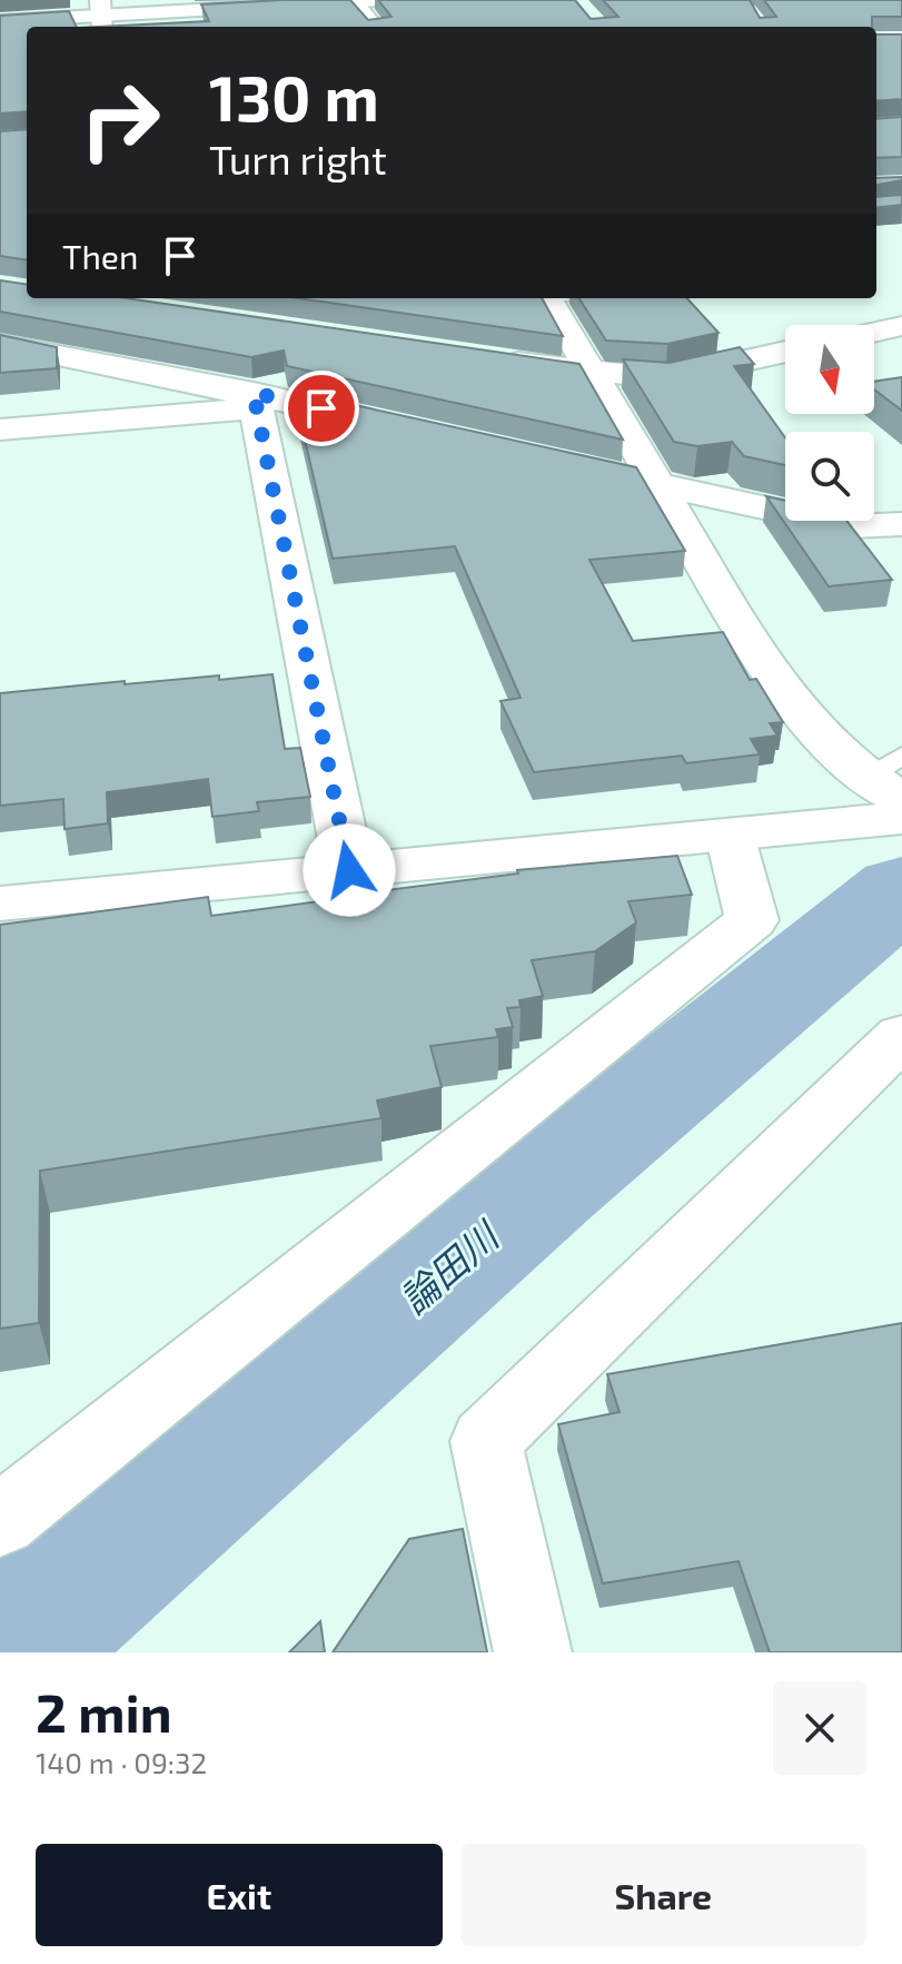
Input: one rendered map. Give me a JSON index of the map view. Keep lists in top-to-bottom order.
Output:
{
  "water": ["論田川"],
  "north": "bottom",
  "page": {
    "turn": ["130 m", "Turn right"],
    "then": "Then",
    "heading": ["2 min", "140 m · 09:32"],
    "buttons": ["Exit", "Share"]
  }
}
